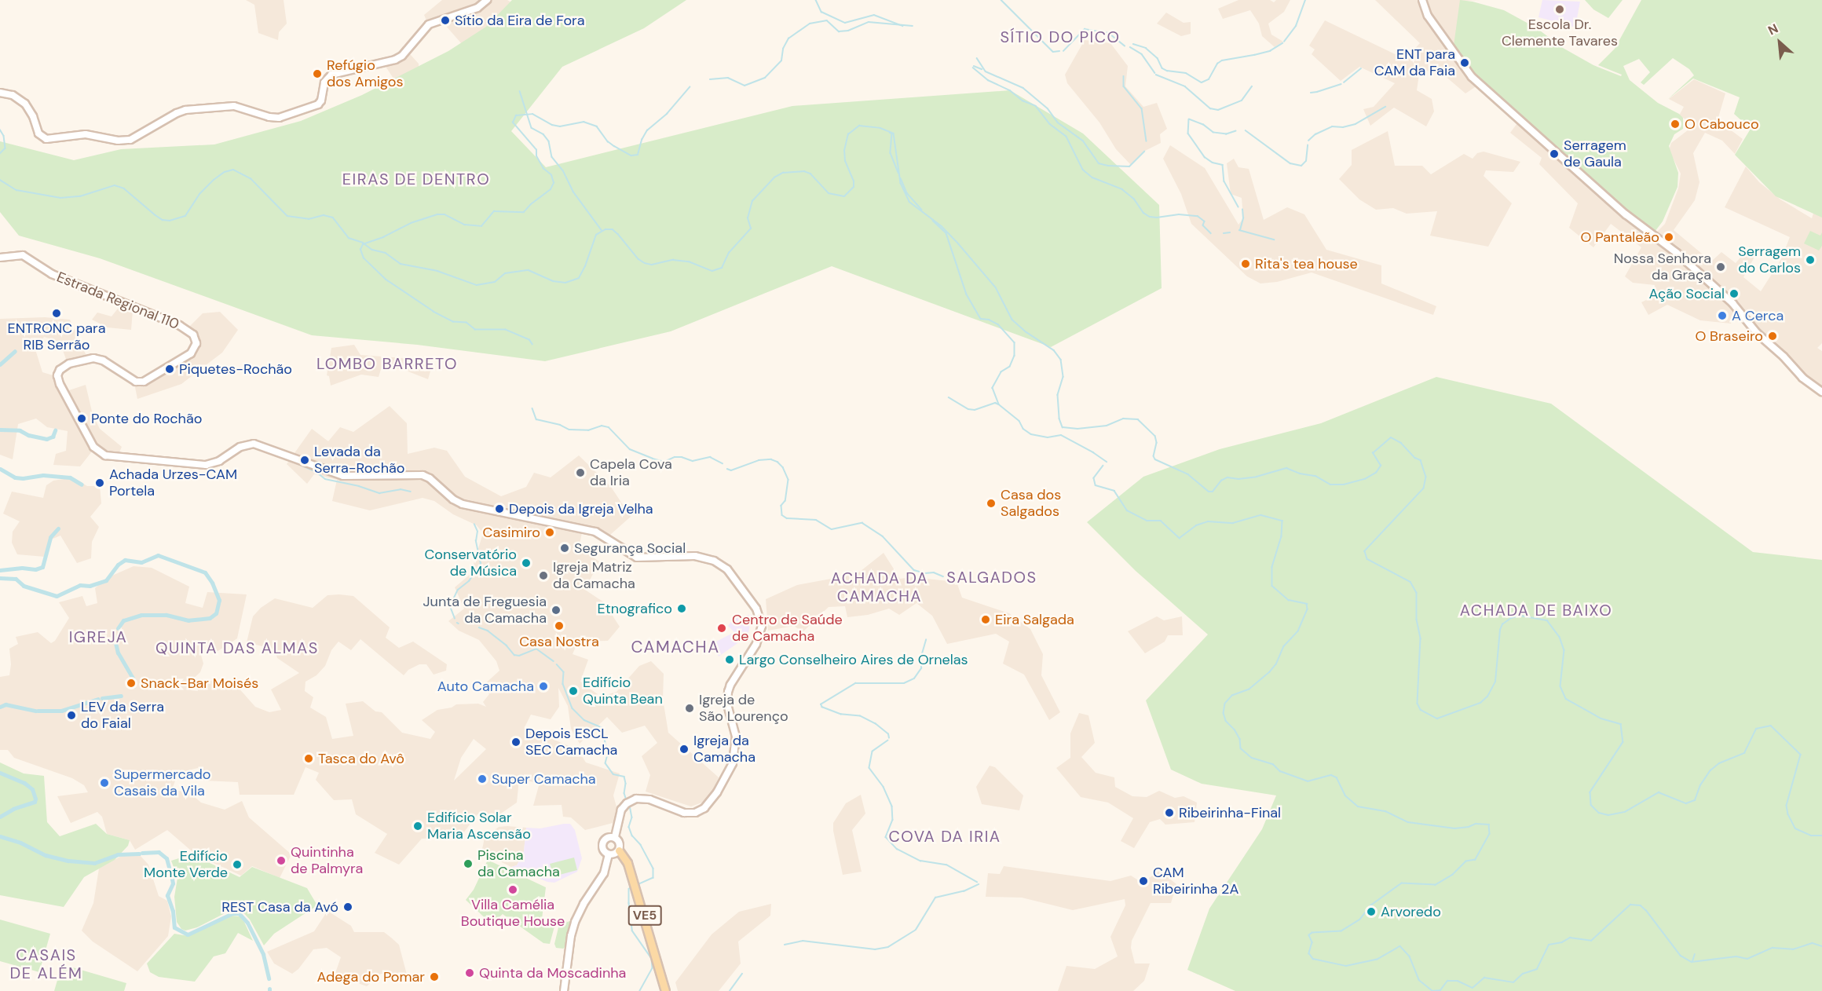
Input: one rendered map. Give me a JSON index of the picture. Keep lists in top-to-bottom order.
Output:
{
  "streets": {
    "main road": ["Estrada Regional 110", "VE5"]
  },
  "crossings": [
    ["Estrada Regional 110", "VE5"]
  ],
  "districts": [
    "SÍTIO DO PICO",
    "EIRAS DE DENTRO",
    "LOMBO BARRETO",
    "SALGADOS",
    "ACHADA DA CAMACHA",
    "ACHADA DE BAIXO",
    "IGREJA",
    "CAMACHA",
    "QUINTA DAS ALMAS",
    "COVA DA IRIA",
    "CASAIS DE ALÉM"
  ],
  "places": [
    "Escola Dr. Clemente Tavares",
    "Sítio da Eira de Fora",
    "ENT para CAM da Faia",
    "Refúgio dos Amigos",
    "O Cabouco",
    "Serragem de Gaula",
    "O Pantaleão",
    "Serragem do Carlos",
    "Rita's tea house",
    "Nossa Senhora da Graça",
    "Ação Social",
    "ENTRONC para RIB Serrão",
    "A Cerca",
    "O Braseiro",
    "Piquetes-Rochão",
    "Ponte do Rochão",
    "Levada da Serra-Rochão",
    "Capela Cova da Iria",
    "Achada Urzes-CAM Portela",
    "Casa dos Salgados",
    "Depois da Igreja Velha",
    "Casimiro",
    "Segurança Social",
    "Conservatório de Música",
    "Igreja Matriz da Camacha",
    "Etnografico",
    "Junta de Freguesia da Camacha",
    "Eira Salgada",
    "Casa Nostra",
    "Centro de Saúde de Camacha",
    "Largo Conselheiro Aires de Ornelas",
    "Snack-Bar Moisés",
    "Auto Camacha",
    "Edifício Quinta Bean",
    "Igreja de São Lourenço",
    "LEV da Serra do Faial",
    "Depois ESCL SEC Camacha",
    "Igreja da Camacha",
    "Tasca do Avô",
    "Super Camacha",
    "Supermercado Casais da Vila",
    "Ribeirinha-Final",
    "Edifício Solar Maria Ascensão",
    "Quintinha de Palmyra",
    "Piscina da Camacha",
    "Edifício Monte Verde",
    "CAM Ribeirinha 2A",
    "Villa Camélia Boutique House",
    "REST Casa da Avó",
    "Arvoredo",
    "Quinta da Moscadinha",
    "Adega do Pomar"
  ],
  "north": "top left"
}
